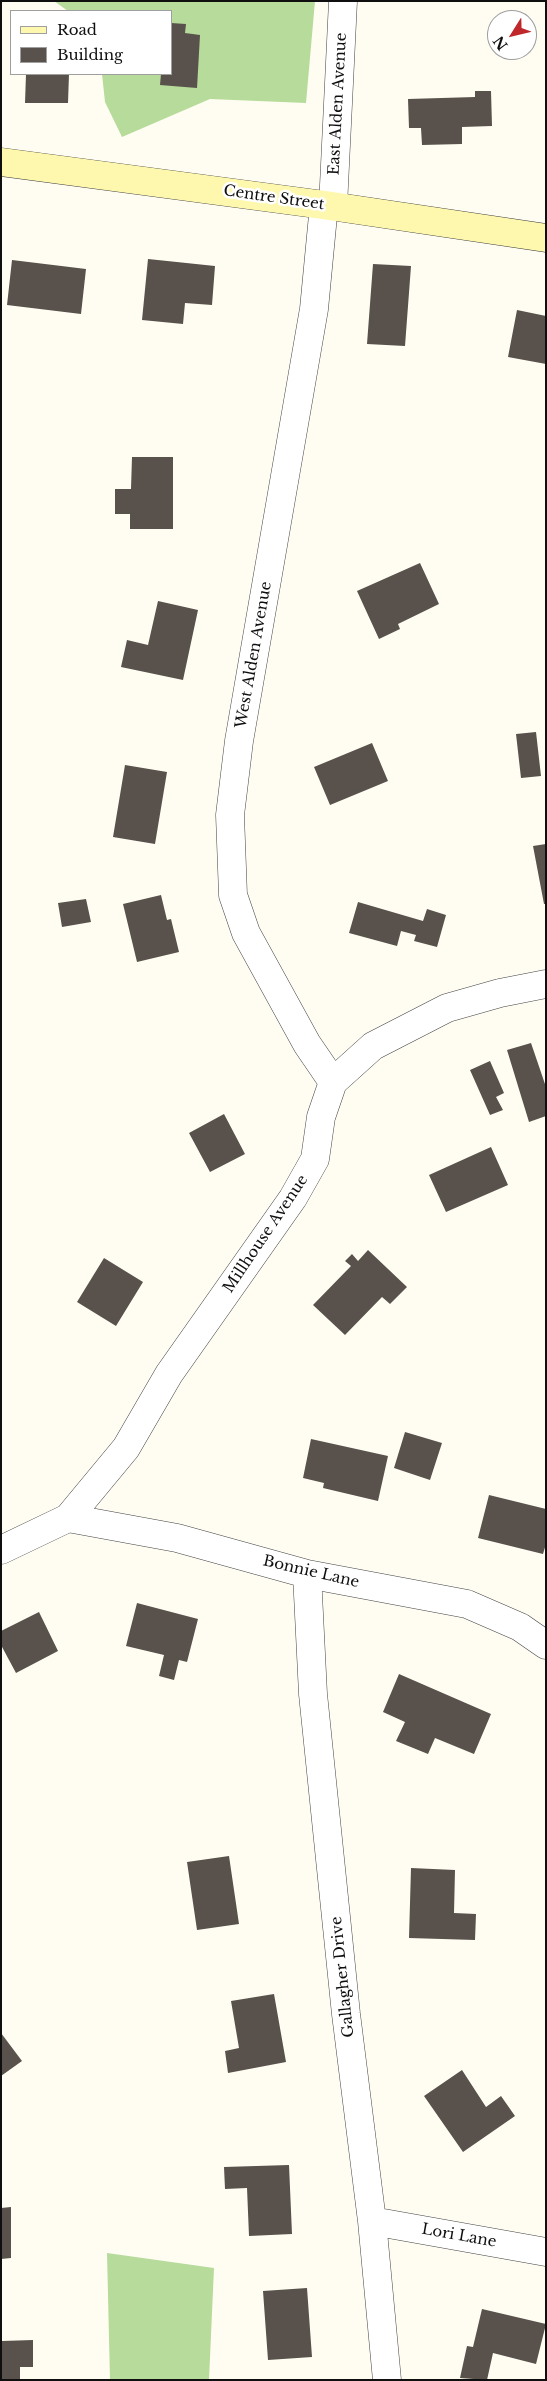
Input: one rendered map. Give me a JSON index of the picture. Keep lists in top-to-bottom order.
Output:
{
  "streets": {
    "main road": ["Centre Street"],
    "street": [
      "East Alden Avenue",
      "West Alden Avenue",
      "Millhouse Avenue",
      "Bonnie Lane",
      "Gallagher Drive",
      "Lori Lane"
    ]
  },
  "crossings": [
    ["East Alden Avenue", "Centre Street"],
    ["East Alden Avenue", "West Alden Avenue"],
    ["Centre Street", "West Alden Avenue"],
    ["West Alden Avenue", "Millhouse Avenue"],
    ["Millhouse Avenue", "Bonnie Lane"],
    ["Bonnie Lane", "Gallagher Drive"],
    ["Gallagher Drive", "Lori Lane"]
  ],
  "legend": ["Road", "Building"],
  "north": "bottom left"
}
